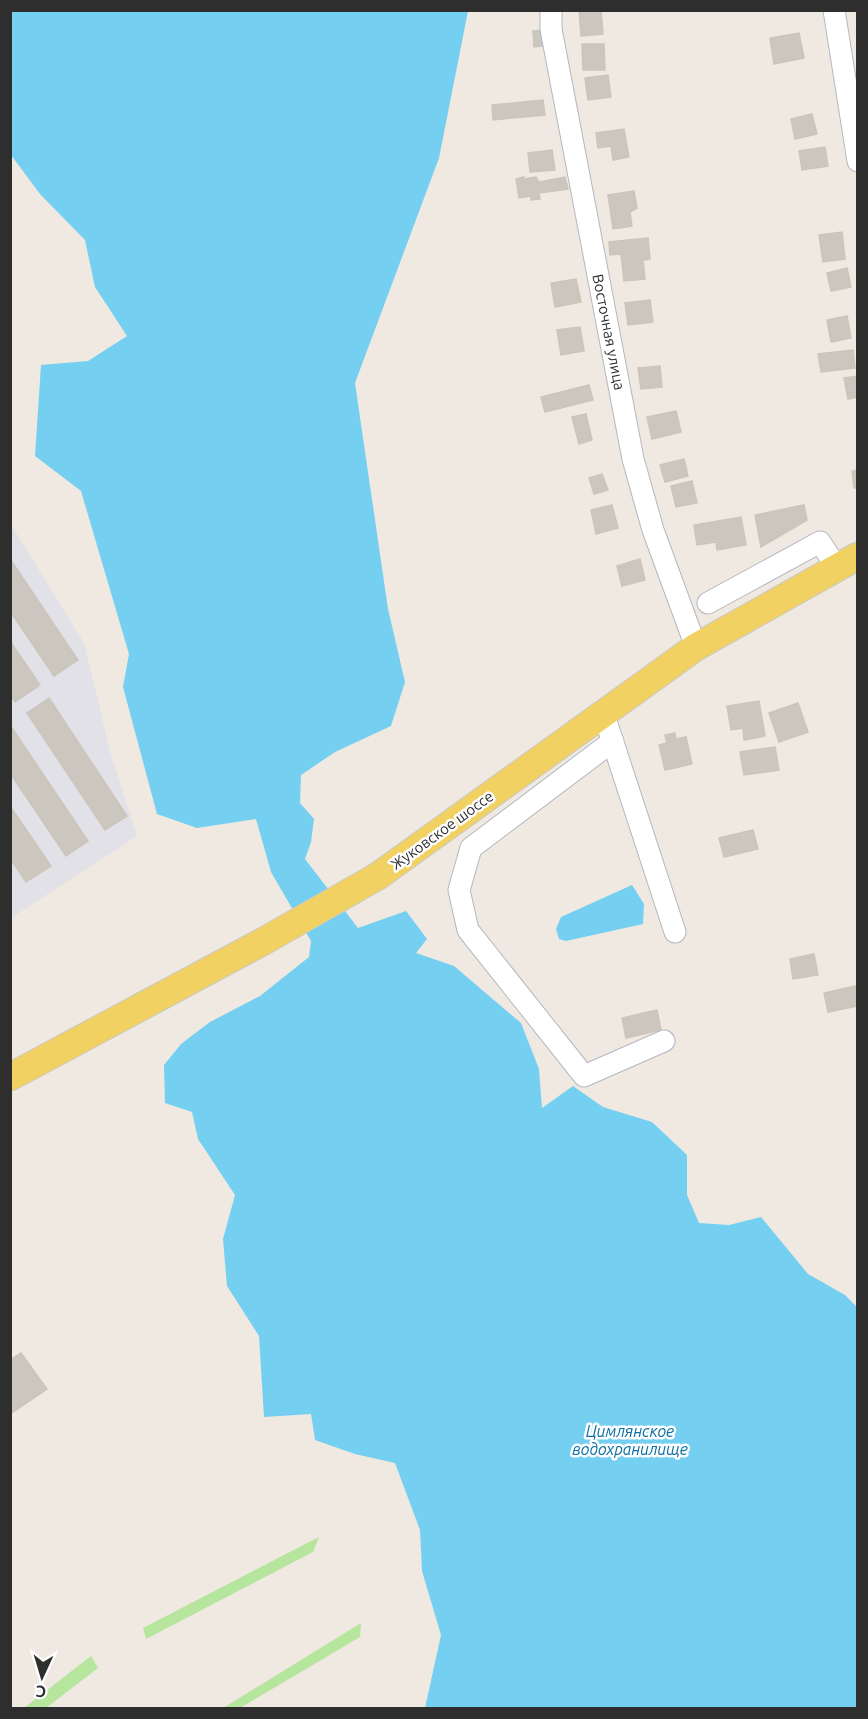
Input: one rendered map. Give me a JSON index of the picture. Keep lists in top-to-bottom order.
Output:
{
  "streets": {
    "main road": ["Жуковское шоссе"],
    "street": ["Восточная улица"]
  },
  "crossings": [
    ["Восточная улица", "Жуковское шоссе"]
  ],
  "water": ["Цимлянское водохранилище"],
  "north": "bottom"
}
